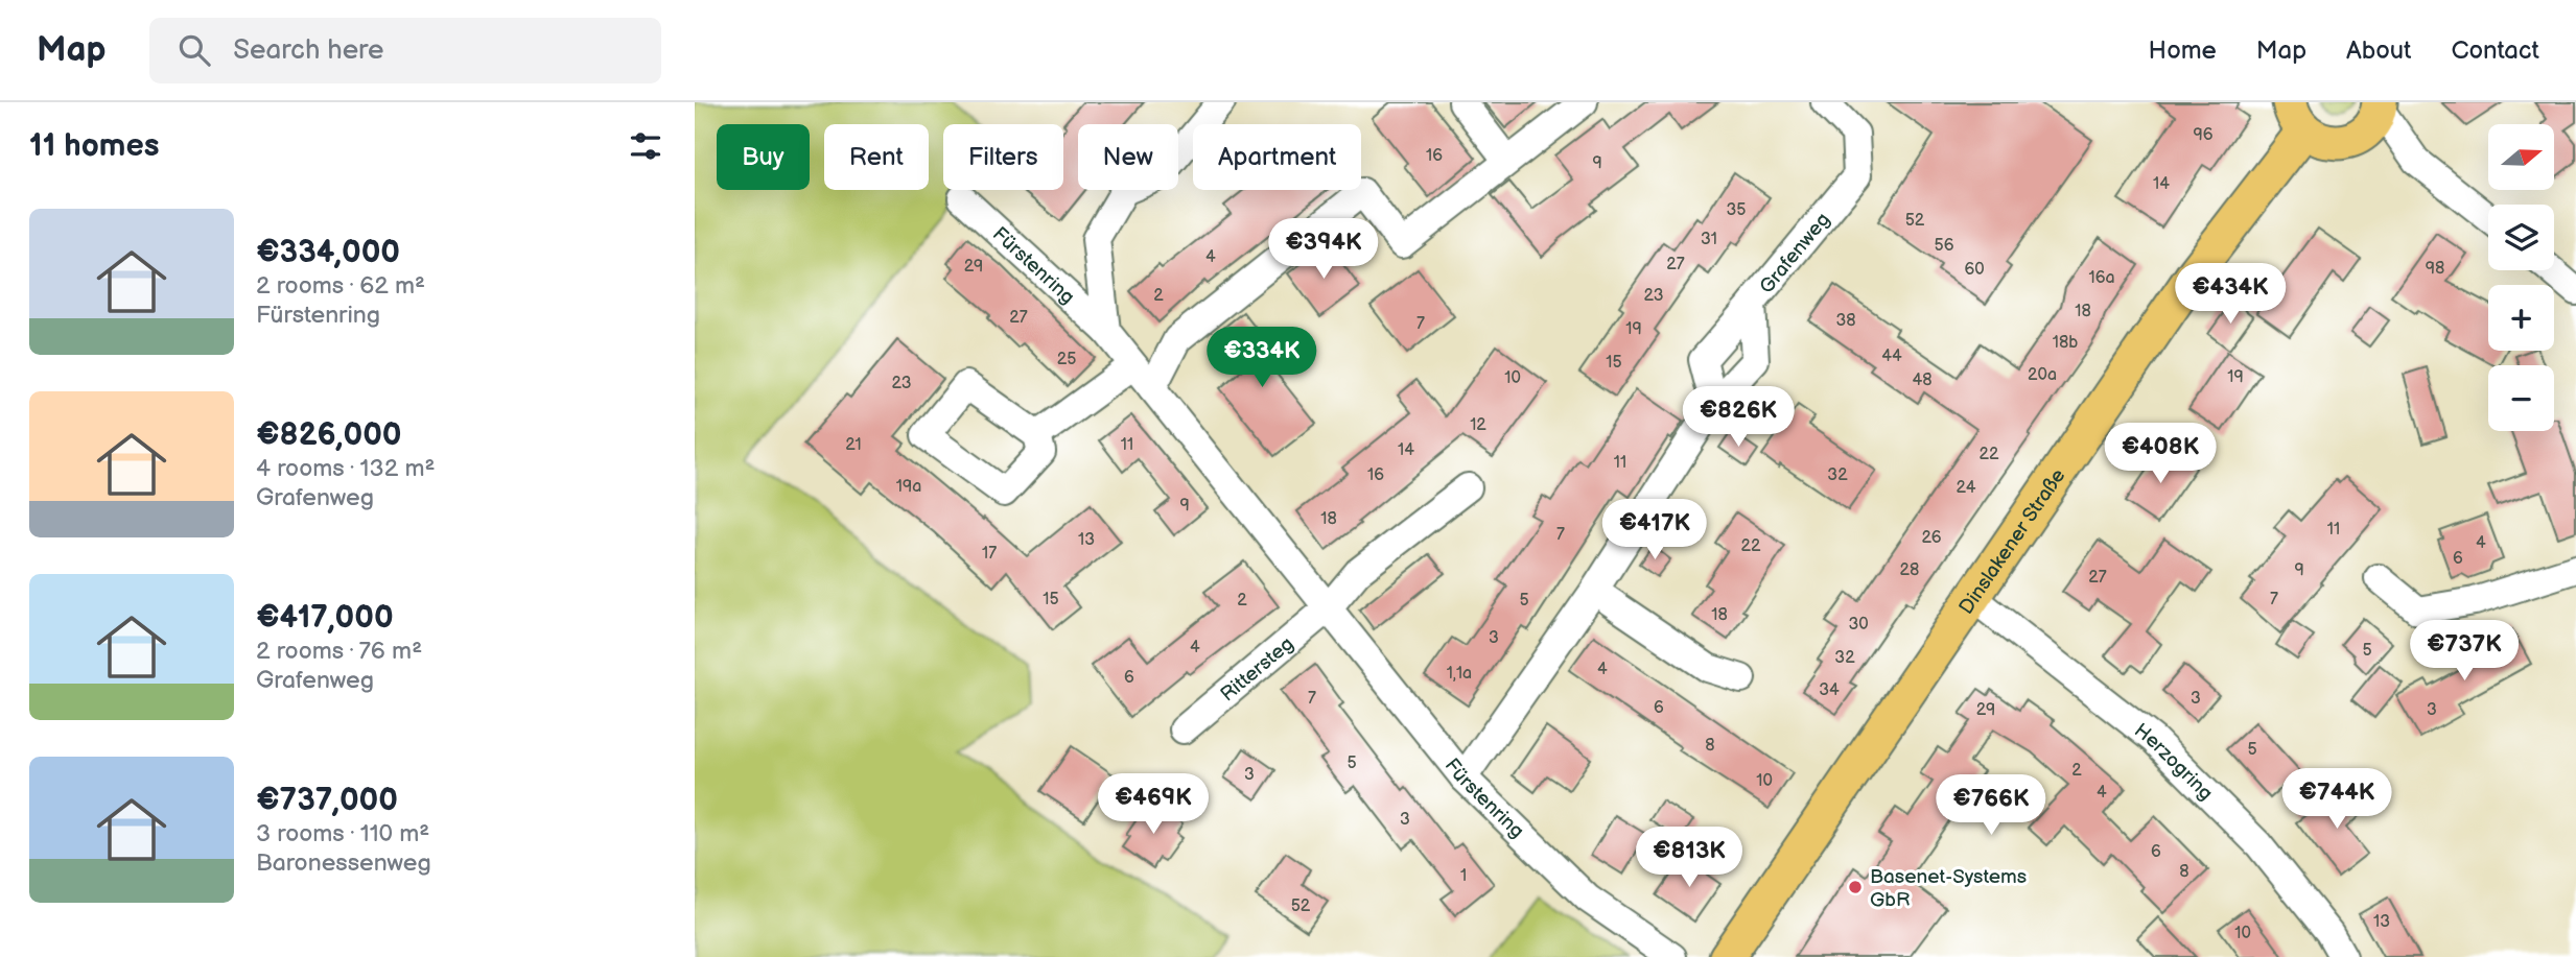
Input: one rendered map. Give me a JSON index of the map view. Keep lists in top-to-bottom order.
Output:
{
  "streets": {
    "main road": ["Dinslakener Straße"],
    "street": [
      "Grafenweg",
      "Fürstenring",
      "Rittersteg",
      "Herzogring"
    ]
  },
  "crossings": [
    ["Grafenweg", "Fürstenring"],
    ["Fürstenring", "Rittersteg"],
    ["Dinslakener Straße", "Herzogring"]
  ],
  "places": ["Basenet-Systems GbR"],
  "house_numbers": [
    "96",
    "16",
    "9",
    "14",
    "35",
    "52",
    "31",
    "56",
    "4",
    "27",
    "29",
    "98",
    "60",
    "16a",
    "2",
    "23",
    "18",
    "27",
    "38",
    "7",
    "19",
    "18b",
    "44",
    "25",
    "15",
    "20a",
    "19",
    "10",
    "48",
    "23",
    "12",
    "21",
    "11",
    "14",
    "22",
    "11",
    "16",
    "32",
    "19a",
    "24",
    "9",
    "18",
    "11",
    "7",
    "26",
    "13",
    "4",
    "22",
    "17",
    "6",
    "28",
    "9",
    "27",
    "15",
    "7",
    "2",
    "5",
    "18",
    "30",
    "3",
    "4",
    "5",
    "32",
    "4",
    "1,1a",
    "6",
    "34",
    "7",
    "3",
    "6",
    "29",
    "3",
    "8",
    "5",
    "5",
    "2",
    "3",
    "10",
    "4",
    "3",
    "6",
    "8",
    "1",
    "52",
    "13",
    "10"
  ],
  "north": "right",
  "page": {
    "header": "Map",
    "search": "Search here",
    "nav": [
      "Home",
      "Map",
      "About",
      "Contact"
    ],
    "heading": "11 homes",
    "map_buttons": ["+", "−"],
    "chip": [
      "Buy",
      "Rent",
      "Filters",
      "New",
      "Apartment"
    ],
    "list": [
      {
        "name": "€334,000",
        "note": "2 rooms · 62 m² · Fürstenring"
      },
      {
        "name": "€826,000",
        "note": "4 rooms · 132 m² · Grafenweg"
      },
      {
        "name": "€417,000",
        "note": "2 rooms · 76 m² · Grafenweg"
      },
      {
        "name": "€737,000",
        "note": "3 rooms · 110 m² · Baronessenweg"
      }
    ],
    "price": [
      "€394K",
      "€434K",
      "€334K",
      "€826K",
      "€408K",
      "€417K",
      "€737K",
      "€744K",
      "€469K",
      "€766K",
      "€813K"
    ]
  }
}
